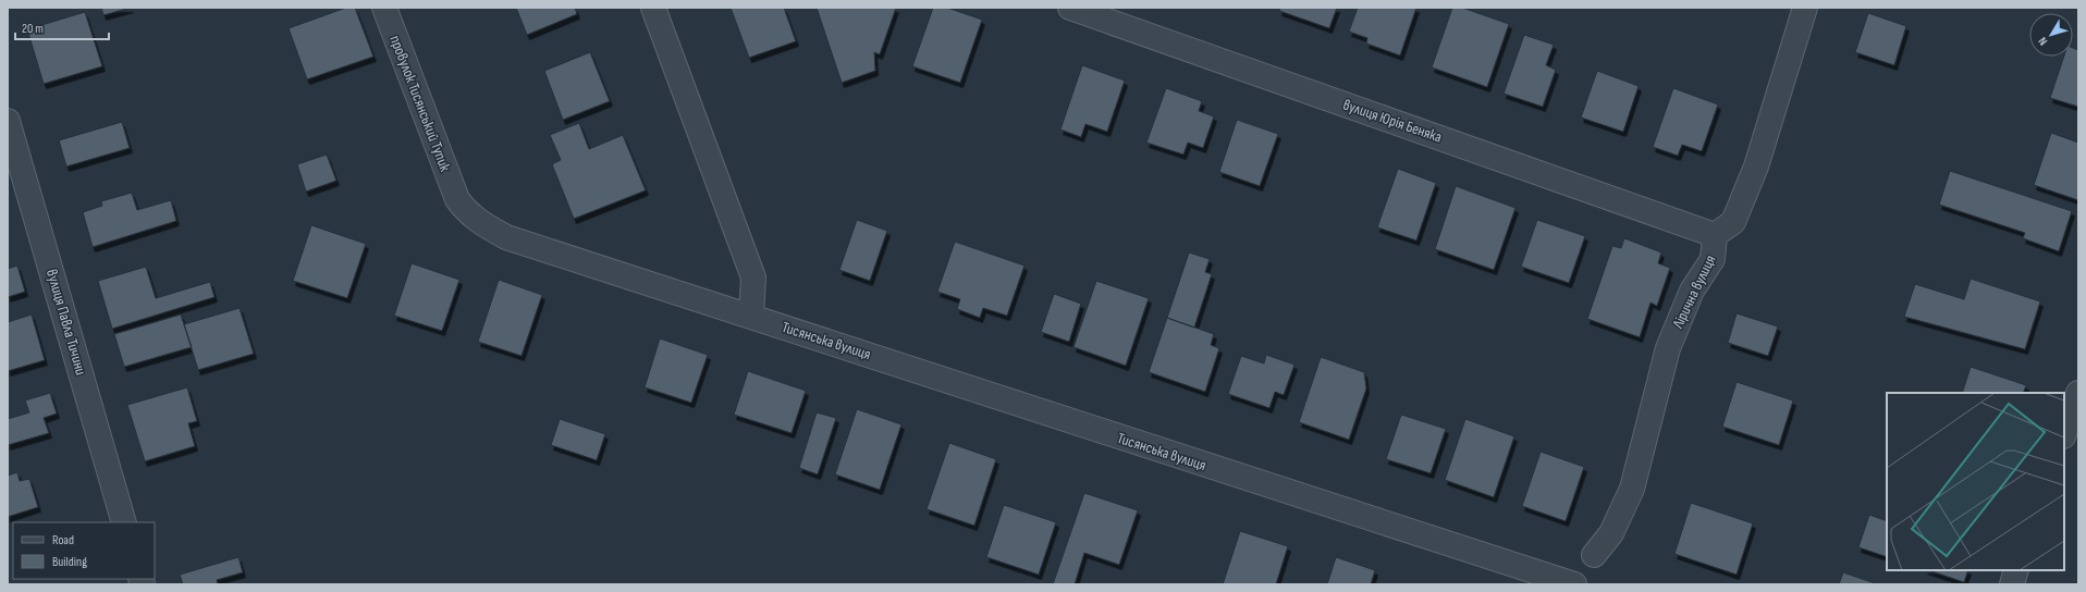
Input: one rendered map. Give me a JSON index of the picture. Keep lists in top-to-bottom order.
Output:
{
  "streets": {
    "street": [
      "провулок Тисянський Тупик",
      "вулиця Юрія Беняка",
      "Лірична вулиця",
      "вулиця Павла Тичини",
      "Тисянська вулиця"
    ]
  },
  "crossings": [
    ["провулок Тисянський Тупик", "Тисянська вулиця"],
    ["вулиця Юрія Беняка", "Лірична вулиця"]
  ],
  "legend": ["Road", "Building"],
  "scale_bar": "20 m",
  "north": "bottom left"
}
